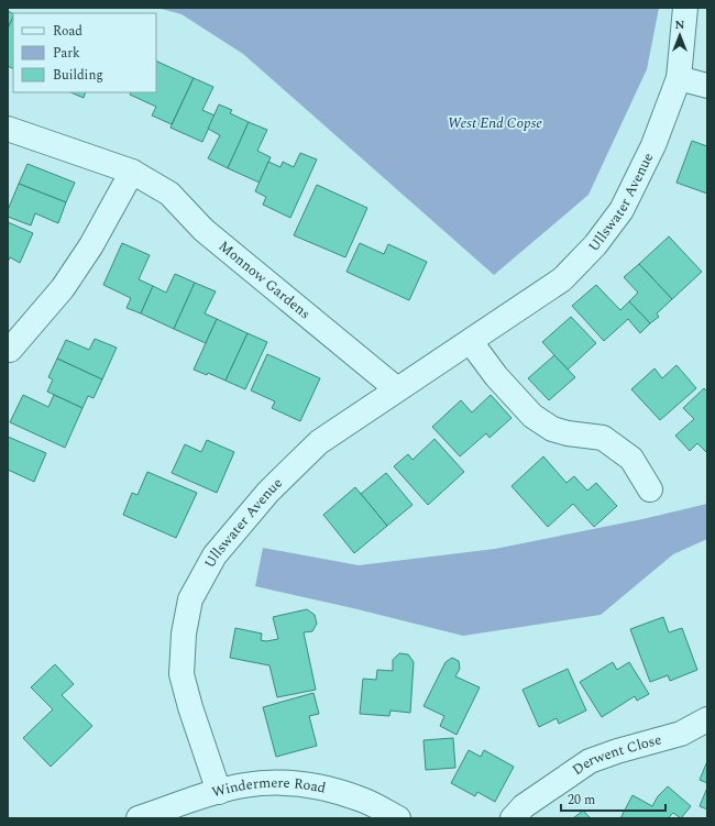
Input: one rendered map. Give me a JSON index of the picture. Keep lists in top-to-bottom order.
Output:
{
  "streets": {
    "street": [
      "Ullswater Avenue",
      "Monnow Gardens",
      "Derwent Close",
      "Windermere Road"
    ]
  },
  "crossings": [
    ["Ullswater Avenue", "Monnow Gardens"],
    ["Ullswater Avenue", "Windermere Road"]
  ],
  "parks": ["West End Copse"],
  "legend": ["Road", "Park", "Building"],
  "scale_bar": "20 m",
  "north": "top"
}
